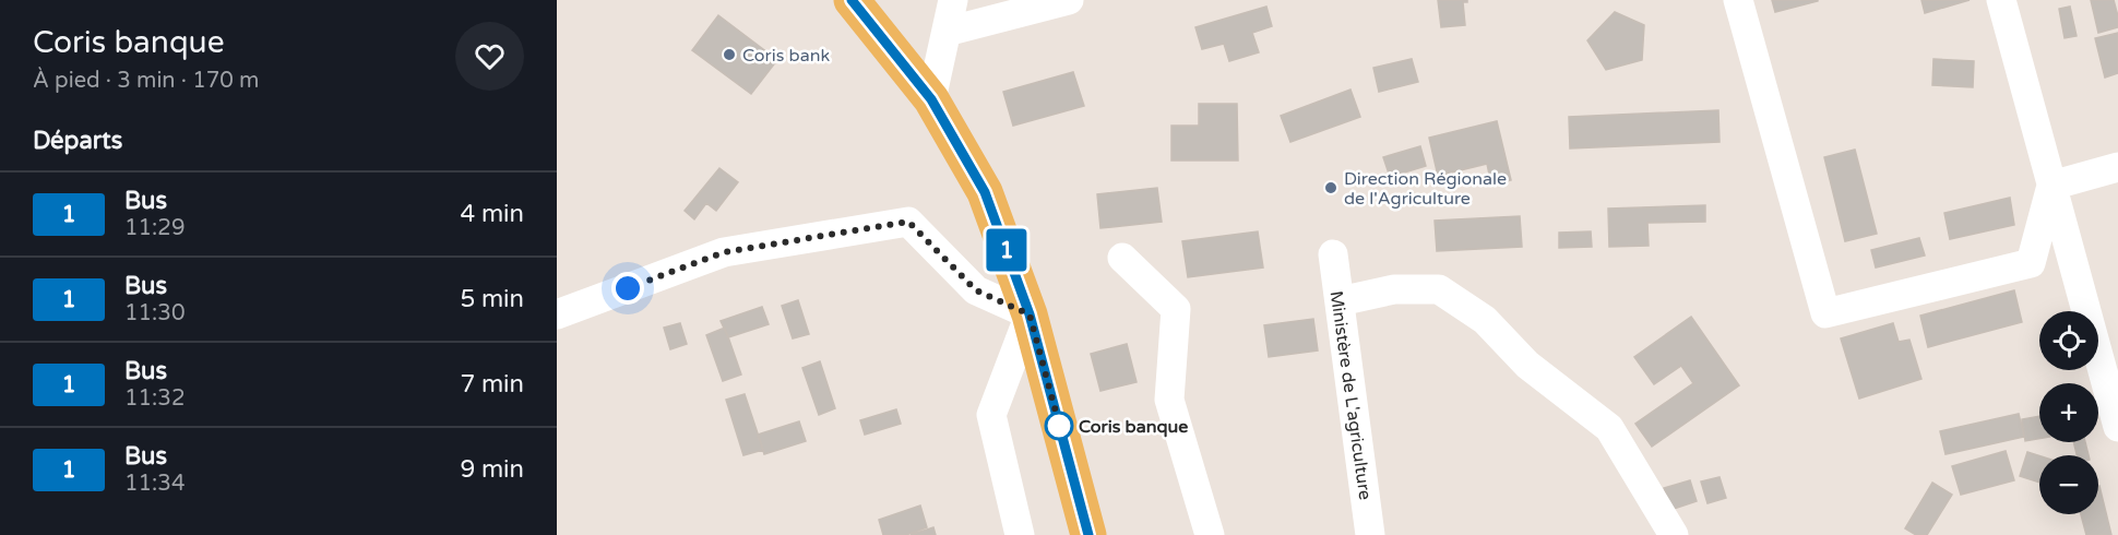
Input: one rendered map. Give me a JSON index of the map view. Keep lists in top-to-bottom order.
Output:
{
  "streets": {
    "street": ["Ministère de L'agriculture"]
  },
  "places": ["Coris bank", "Direction Régionale de l'Agriculture", "Coris banque"],
  "lines": ["bus line 1"],
  "page": {
    "heading": [
      ["Coris banque", "À pied · 3 min · 170 m"],
      "Départs"
    ],
    "on_map": "1",
    "list": [
      {
        "mark": "1",
        "name": "Bus",
        "note": "11:29",
        "value": "4 min"
      },
      {
        "mark": "1",
        "name": "Bus",
        "note": "11:30",
        "value": "5 min"
      },
      {
        "mark": "1",
        "name": "Bus",
        "note": "11:32",
        "value": "7 min"
      },
      {
        "mark": "1",
        "name": "Bus",
        "note": "11:34",
        "value": "9 min"
      }
    ],
    "map_buttons": ["+", "−"]
  }
}
